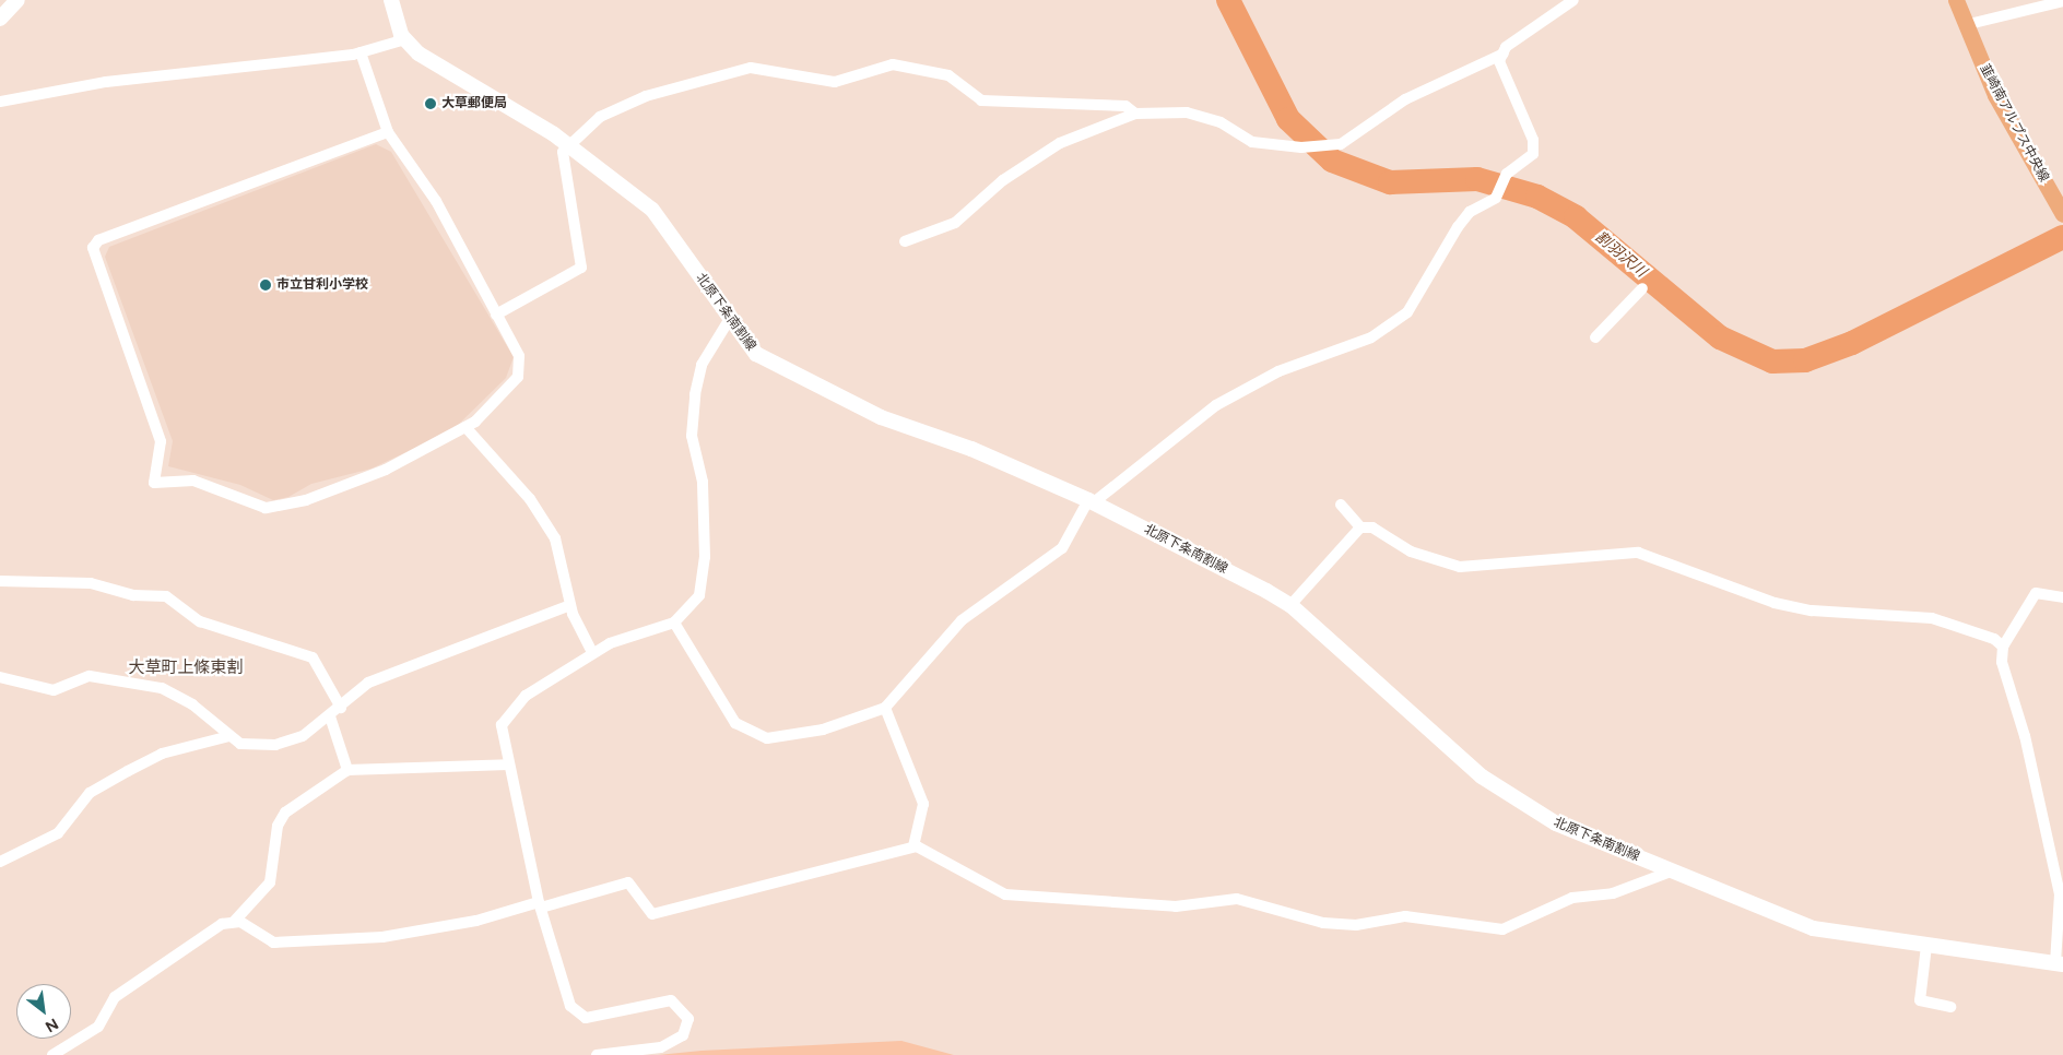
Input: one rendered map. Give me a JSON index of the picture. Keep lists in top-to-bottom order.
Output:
{
  "streets": {
    "main road": ["韮崎南アルプス中央線", "北原下条南割線"]
  },
  "districts": ["大草町上條東割"],
  "water": ["割羽沢川"],
  "places": ["大草郵便局", "市立甘利小学校"],
  "north": "bottom right"
}
